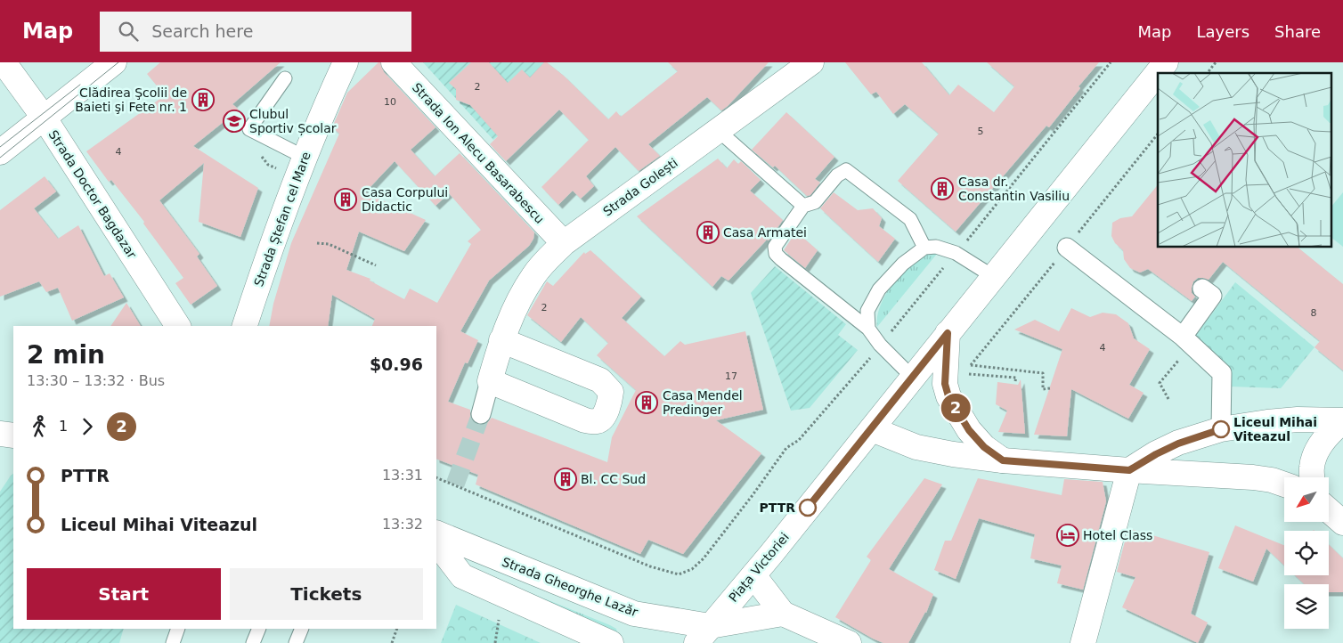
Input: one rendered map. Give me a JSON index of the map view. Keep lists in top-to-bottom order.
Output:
{
  "streets": {
    "main road": [
      "Strada Ion Alecu Basarabescu",
      "Strada Golești",
      "Strada Doctor Bagdazar",
      "Strada Ștefan cel Mare",
      "Piața Victoriei",
      "Strada Gheorghe Lazăr"
    ]
  },
  "crossings": [
    ["Strada Ion Alecu Basarabescu", "Strada Golești"],
    ["Piața Victoriei", "Strada Gheorghe Lazăr"]
  ],
  "places": {
    "building": [
      "Clădirea Şcolii de Baieti şi Fete nr. 1",
      "Casa dr. Constantin Vasiliu",
      "Casa Corpului Didactic",
      "Casa Armatei",
      "Casa Mendel Predinger",
      "Bl. CC Sud"
    ],
    "school or university": ["Clubul Sportiv Școlar"],
    "other": ["Liceul Mihai Viteazul", "PTTR"],
    "hotel": ["Hotel Class"]
  },
  "lines": ["bus line 2"],
  "house_numbers": [
    "2",
    "10",
    "5",
    "4",
    "2",
    "8",
    "4",
    "17"
  ],
  "north": "bottom left",
  "page": {
    "header": "Map",
    "search": "Search here",
    "nav": ["Map", "Layers", "Share"],
    "on_map": "2",
    "heading": ["2 min", "13:30 – 13:32 · Bus", "$0.96"],
    "legs": ["1", "2"],
    "list": [
      {
        "name": "PTTR",
        "value": "13:31"
      },
      {
        "name": "Liceul Mihai Viteazul",
        "value": "13:32"
      }
    ],
    "buttons": ["Start", "Tickets"]
  }
}
